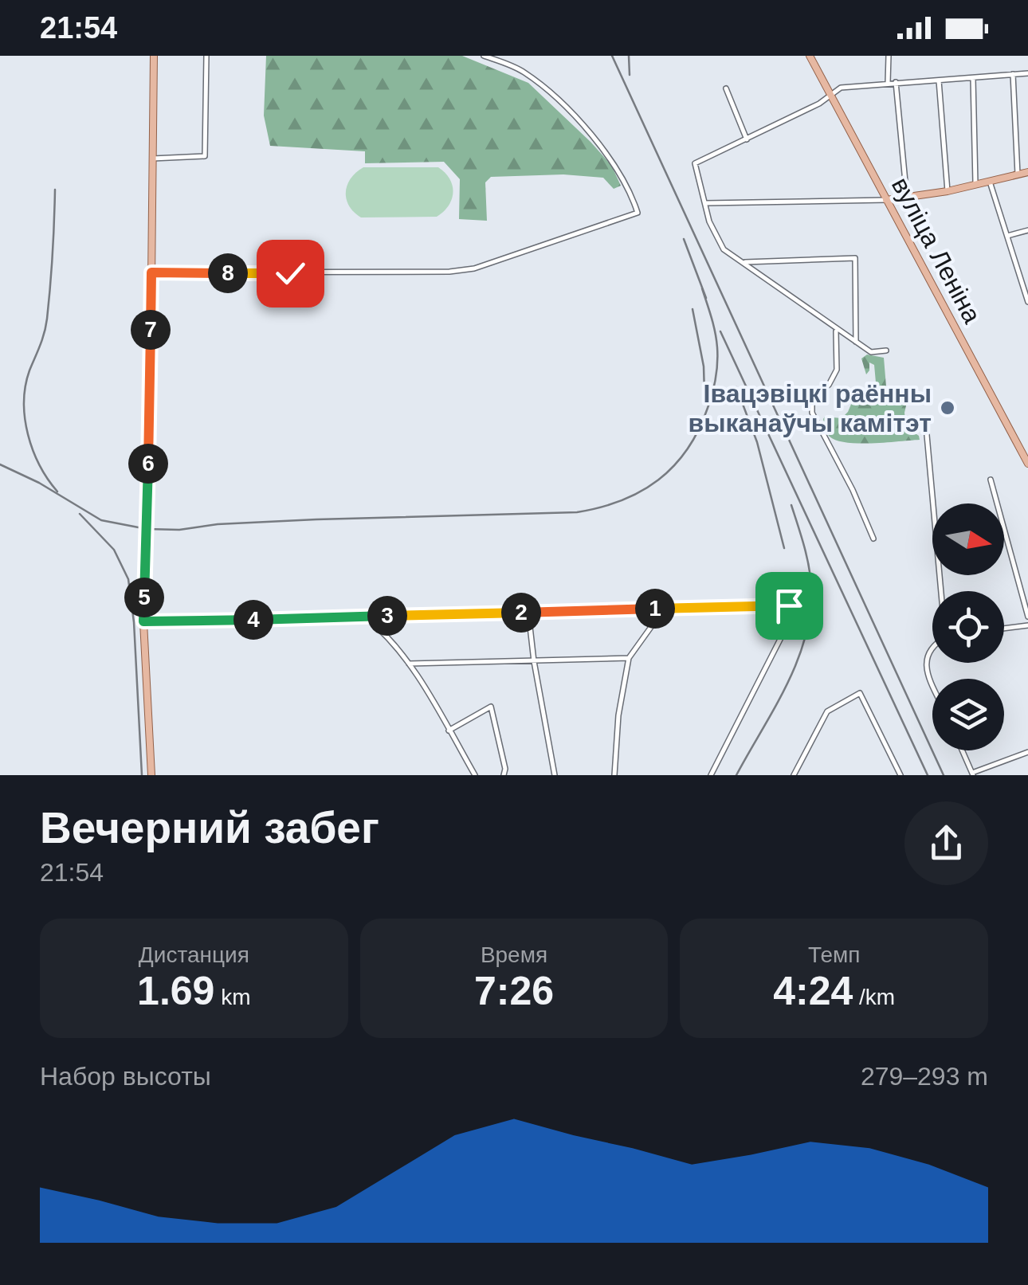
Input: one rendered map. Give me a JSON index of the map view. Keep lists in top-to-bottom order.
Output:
{
  "streets": {
    "main road": ["вуліца Леніна"]
  },
  "places": ["Івацэвіцкі раённы выканаўчы камітэт"],
  "north": "right",
  "page": {
    "status": "21:54",
    "pins": [
      "8",
      "7",
      "6",
      "5",
      "1",
      "2",
      "3",
      "4"
    ],
    "heading": ["Вечерний забег", "21:54"],
    "stats": [
      ["Дистанция", "1.69 km"],
      ["Время", "7:26"],
      ["Темп", "4:24 /km"]
    ],
    "chart": ["Набор высоты", "279–293 m"]
  }
}
